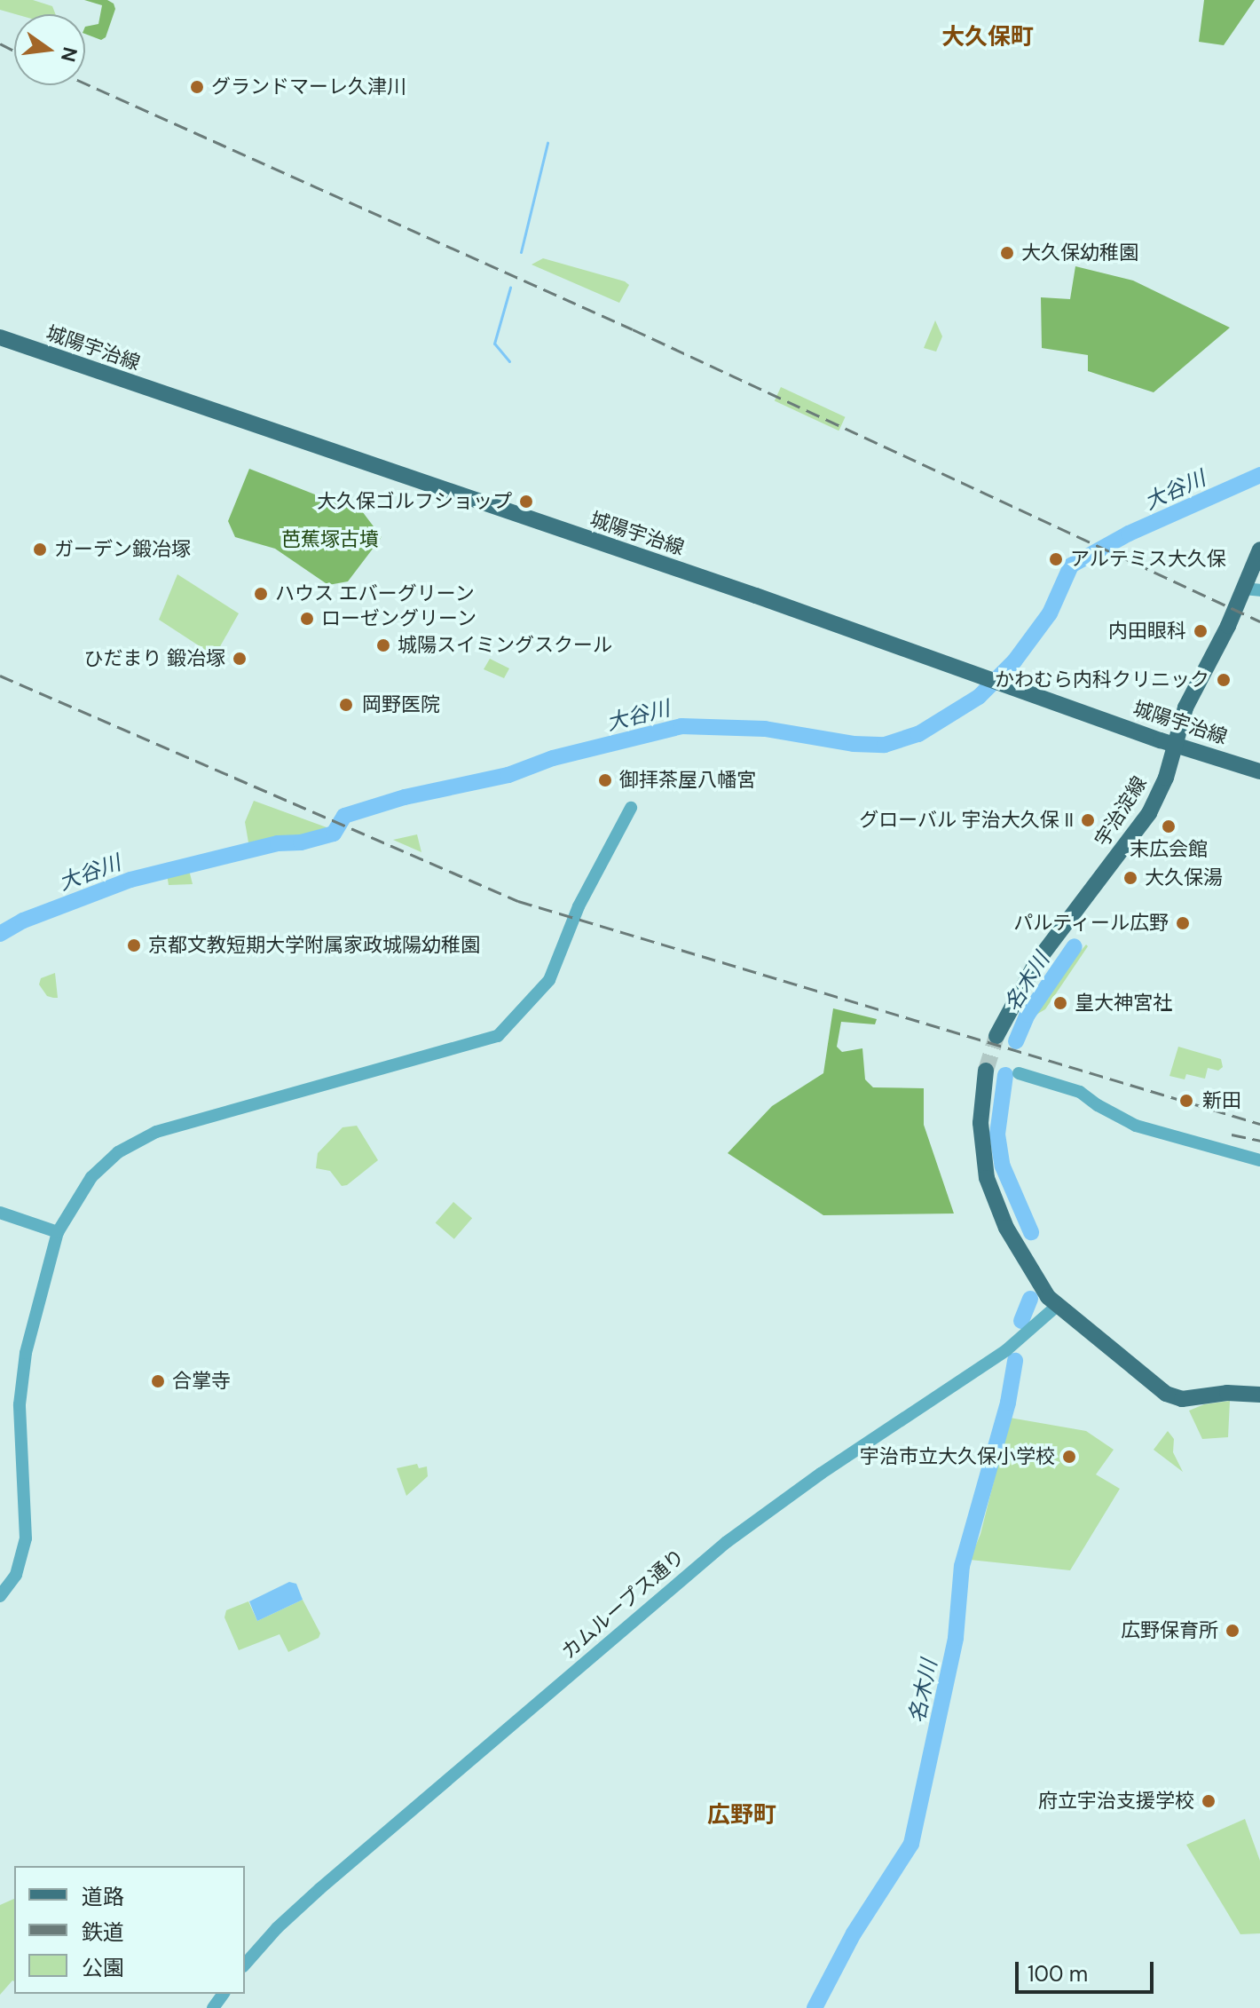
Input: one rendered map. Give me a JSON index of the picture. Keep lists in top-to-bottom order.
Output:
{
  "streets": {
    "main road": ["城陽宇治線", "宇治淀線"],
    "street": ["カムループス通り"]
  },
  "crossings": [
    ["城陽宇治線", "宇治淀線"]
  ],
  "districts": ["大久保町", "広野町"],
  "water": ["大谷川", "名木川"],
  "parks": ["芭蕉塚古墳"],
  "places": [
    "グランドマーレ久津川",
    "大久保幼稚園",
    "大久保ゴルフショップ",
    "ガーデン鍛冶塚",
    "アルテミス大久保",
    "ハウス エバーグリーン",
    "ローゼングリーン",
    "内田眼科",
    "城陽スイミングスクール",
    "ひだまり 鍛冶塚",
    "かわむら内科クリニック",
    "岡野医院",
    "御拝茶屋八幡宮",
    "グローバル 宇治大久保 II",
    "末広会館",
    "大久保湯",
    "パルティール広野",
    "京都文教短期大学附属家政城陽幼稚園",
    "皇大神宮社",
    "新田",
    "合掌寺",
    "宇治市立大久保小学校",
    "広野保育所",
    "府立宇治支援学校"
  ],
  "legend": ["道路", "鉄道", "公園"],
  "scale_bar": "100 m",
  "north": "right"
}
